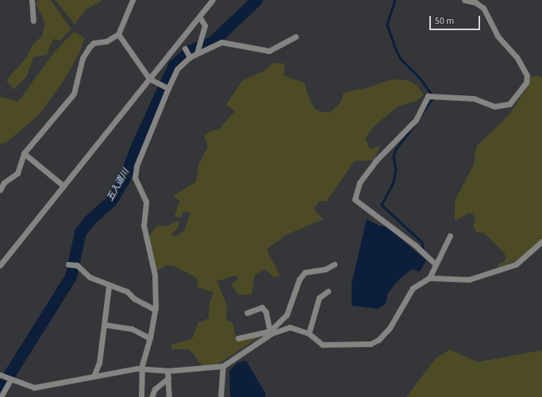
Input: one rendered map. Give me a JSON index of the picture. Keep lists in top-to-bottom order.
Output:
{
  "water": ["五入道川"],
  "scale_bar": "50 m"
}
